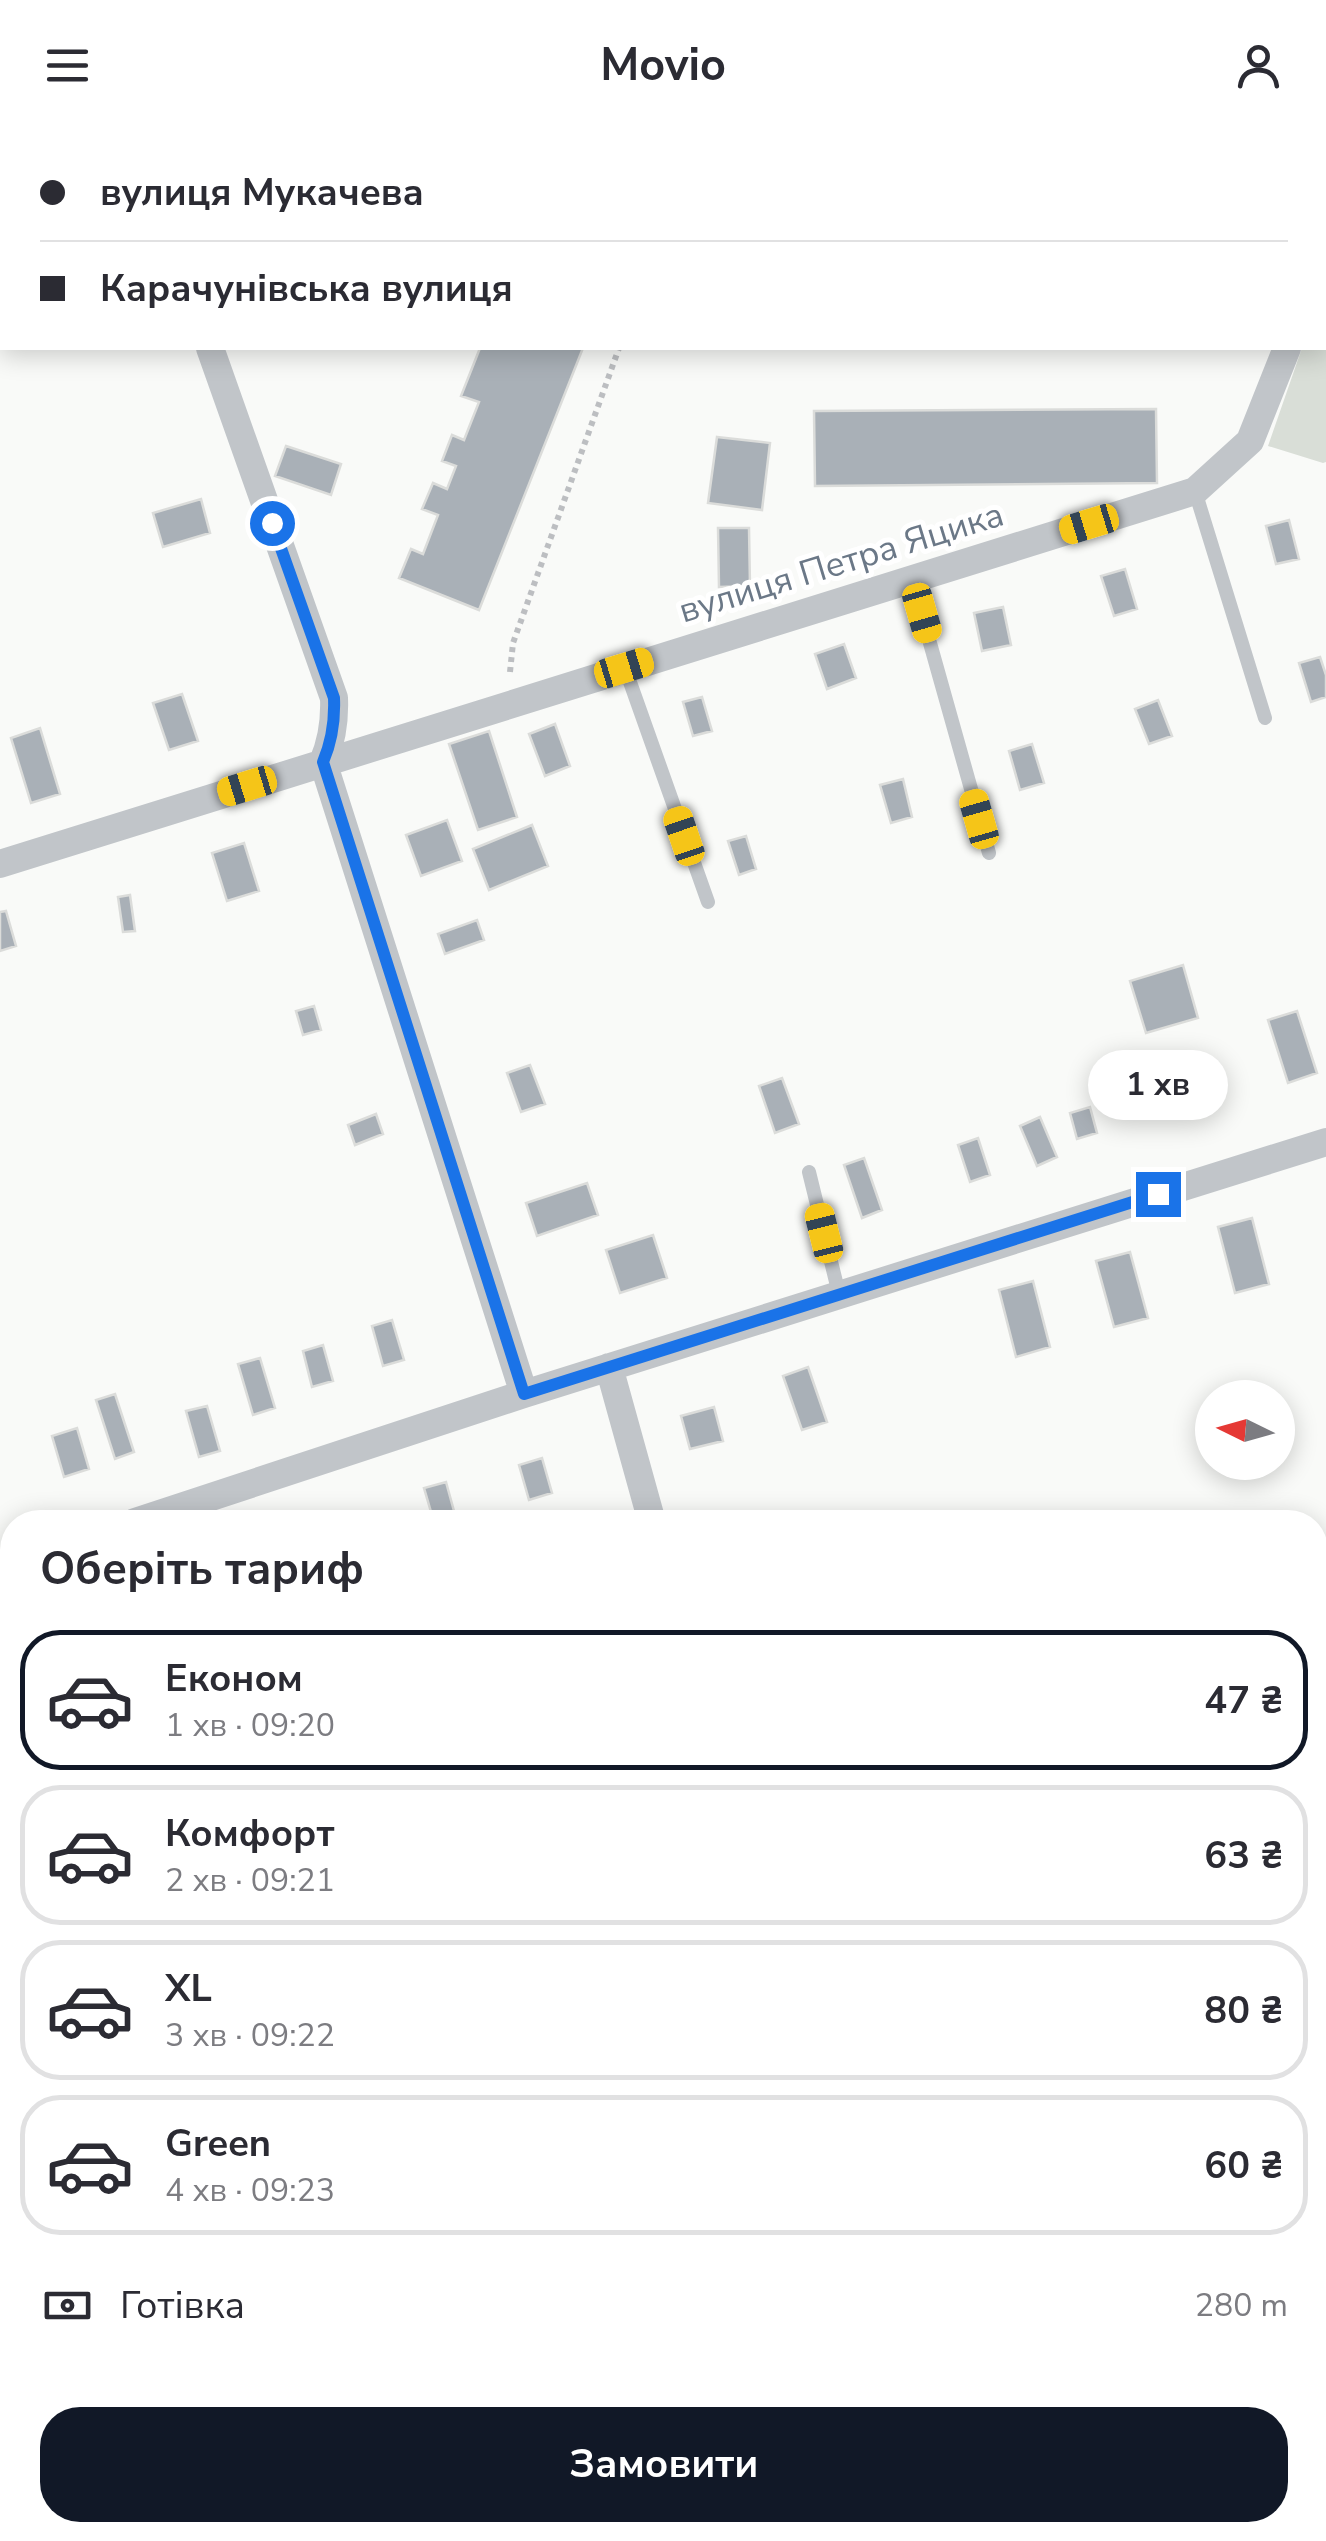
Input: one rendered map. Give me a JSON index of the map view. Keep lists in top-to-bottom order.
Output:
{
  "streets": {
    "street": ["вулиця Петра Яцика"]
  },
  "north": "left",
  "page": {
    "header": "Movio",
    "banner": ["вулиця Мукачева", "Карачунівська вулиця"],
    "bubble": "1 хв",
    "heading": "Оберіть тариф",
    "list": [
      {
        "name": "Економ",
        "note": "1 хв · 09:20",
        "value": "47 ₴"
      },
      {
        "name": "Комфорт",
        "note": "2 хв · 09:21",
        "value": "63 ₴"
      },
      {
        "name": "XL",
        "note": "3 хв · 09:22",
        "value": "80 ₴"
      },
      {
        "name": "Green",
        "note": "4 хв · 09:23",
        "value": "60 ₴"
      }
    ],
    "pay": ["Готівка", "280 m"],
    "buttons": "Замовити"
  }
}
